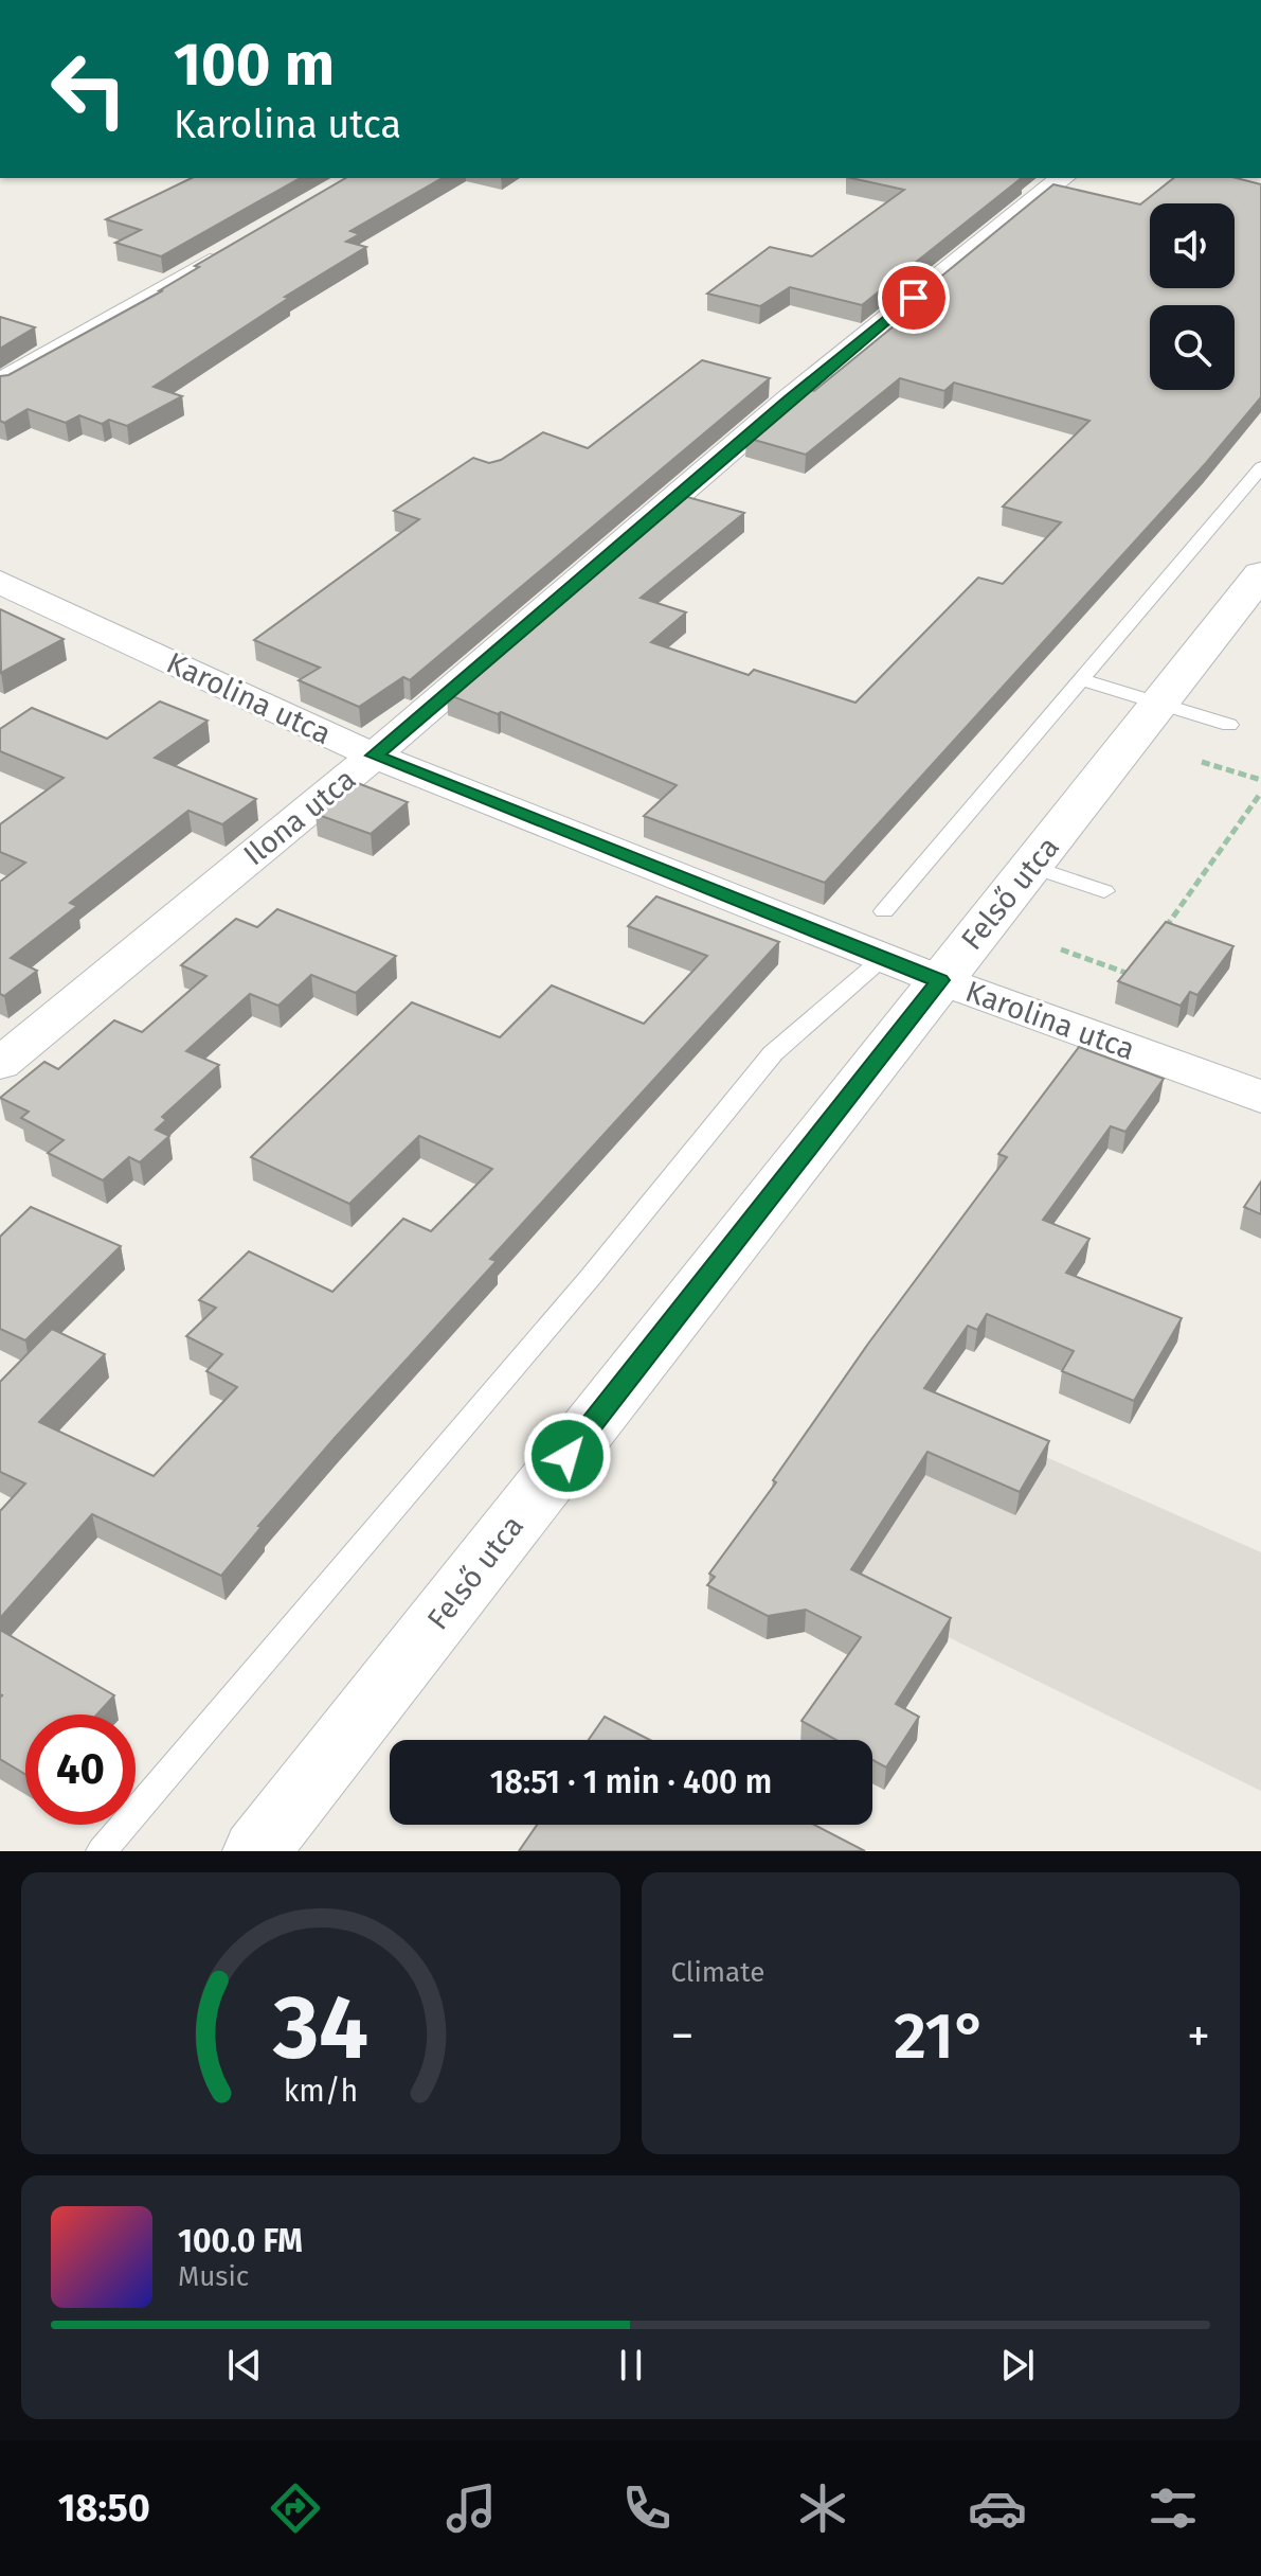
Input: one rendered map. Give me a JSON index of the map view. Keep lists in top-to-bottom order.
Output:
{
  "streets": {
    "street": ["Karolina utca", "Ilona utca", "Felső utca"]
  },
  "crossings": [
    ["Karolina utca", "Ilona utca"],
    ["Karolina utca", "Felső utca"]
  ],
  "page": {
    "turn": ["100 m", "Karolina utca"],
    "limit": "40",
    "trip": "18:51 · 1 min · 400 m",
    "tile": "Climate",
    "heat": ["−", "21°", "+"],
    "song": ["100.0 FM", "Music"],
    "tabs": "18:50",
    "gauge": ["34", "km/h"]
  }
}
